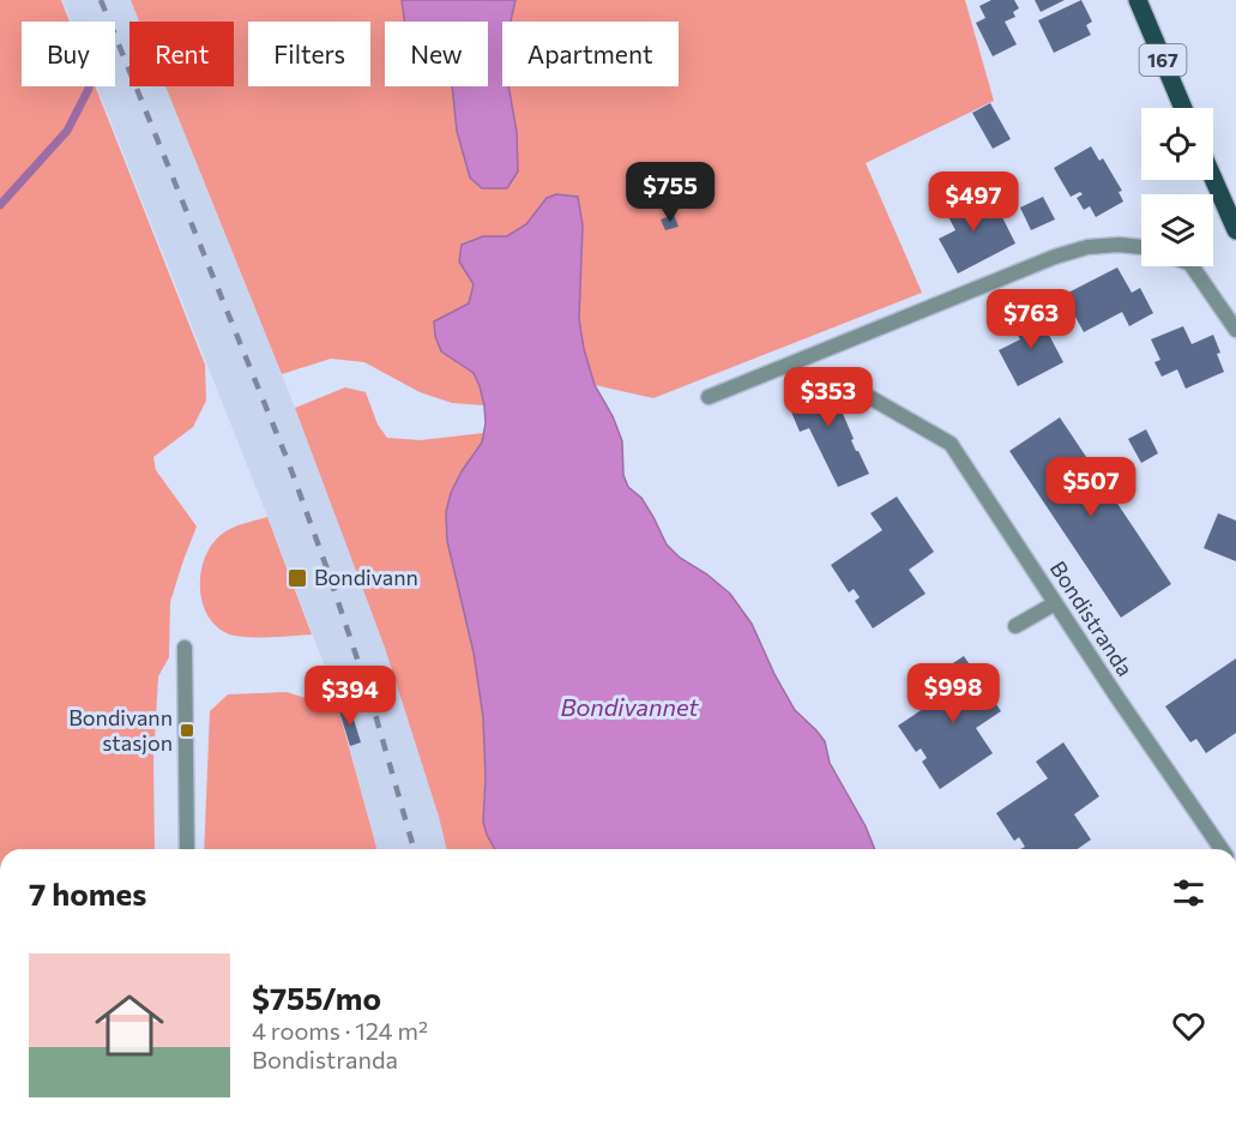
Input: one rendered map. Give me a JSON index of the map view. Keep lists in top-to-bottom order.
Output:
{
  "streets": {
    "main road": ["167"],
    "street": ["Bondistranda"]
  },
  "water": ["Bondivannet"],
  "places": {
    "transit": ["Bondivann", "Bondivann stasjon"]
  },
  "page": {
    "chip": [
      "Buy",
      "Rent",
      "Filters",
      "New",
      "Apartment"
    ],
    "price": [
      "$755",
      "$497",
      "$763",
      "$353",
      "$507",
      "$998",
      "$394"
    ],
    "heading": "7 homes",
    "list": [
      {
        "name": "$755/mo",
        "note": "4 rooms · 124 m² · Bondistranda"
      }
    ]
  }
}
